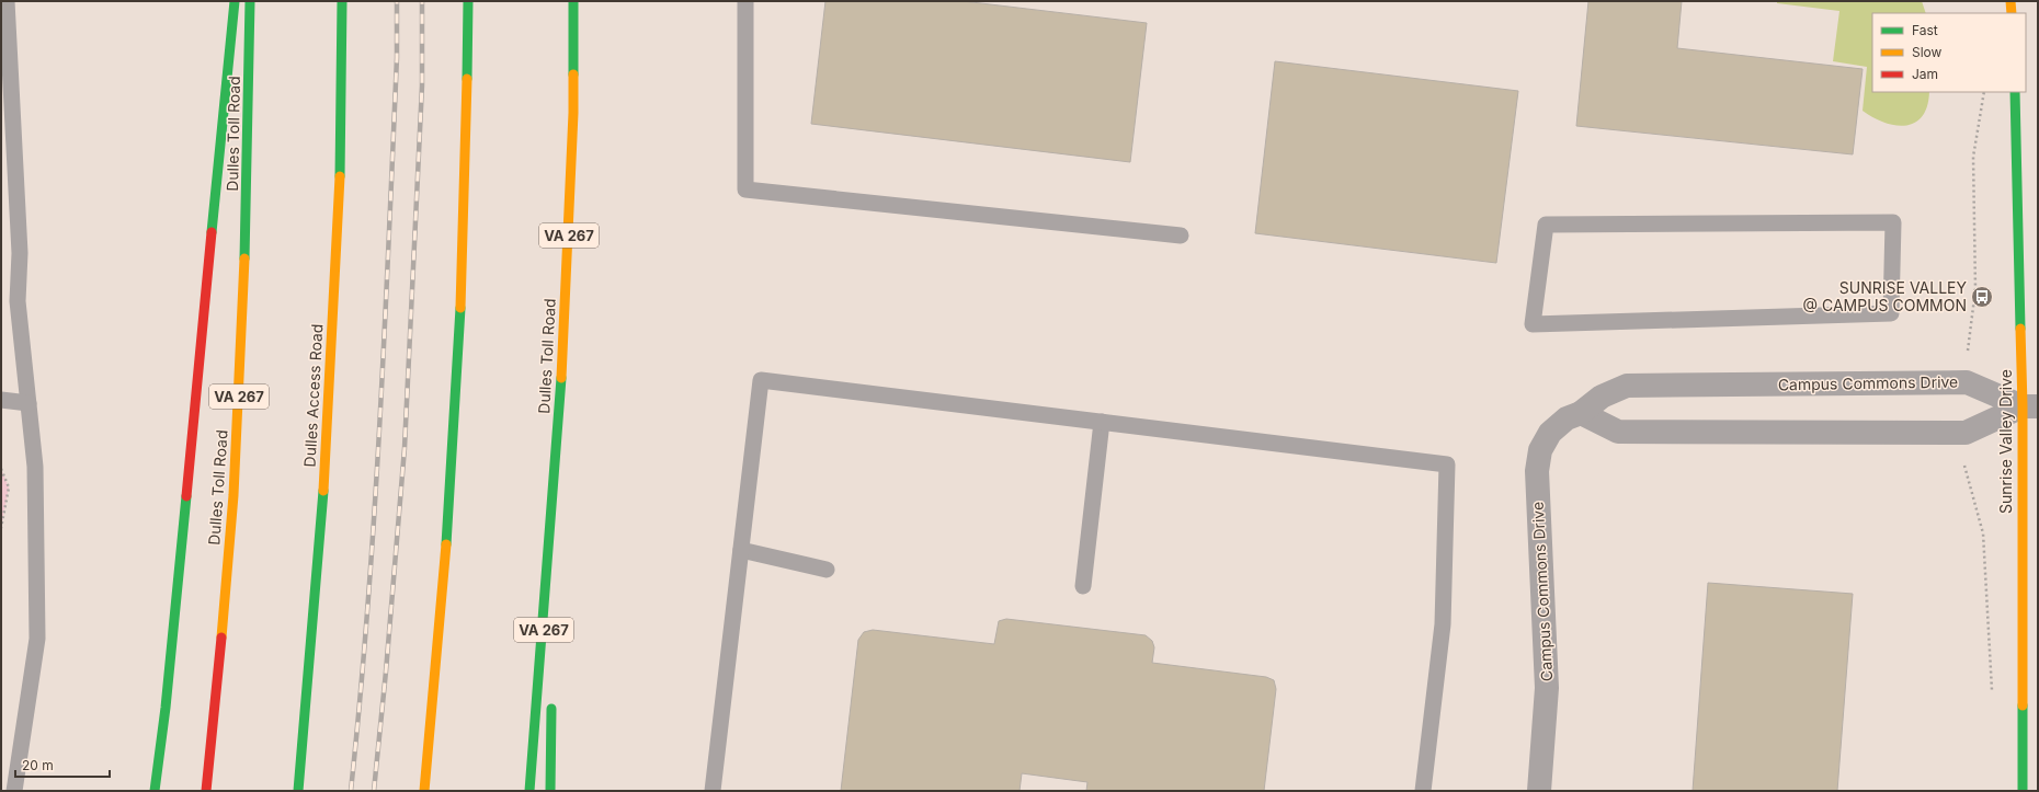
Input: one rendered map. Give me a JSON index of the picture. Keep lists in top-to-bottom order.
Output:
{
  "streets": {
    "main road": [
      "Dulles Toll Road",
      "VA 267",
      "Dulles Access Road",
      "Sunrise Valley Drive"
    ],
    "street": ["Campus Commons Drive"]
  },
  "crossings": [
    ["Campus Commons Drive", "Sunrise Valley Drive"]
  ],
  "places": {
    "bus stop": ["SUNRISE VALLEY @ CAMPUS COMMON"]
  },
  "legend": ["Fast", "Slow", "Jam"],
  "scale_bar": "20 m"
}
